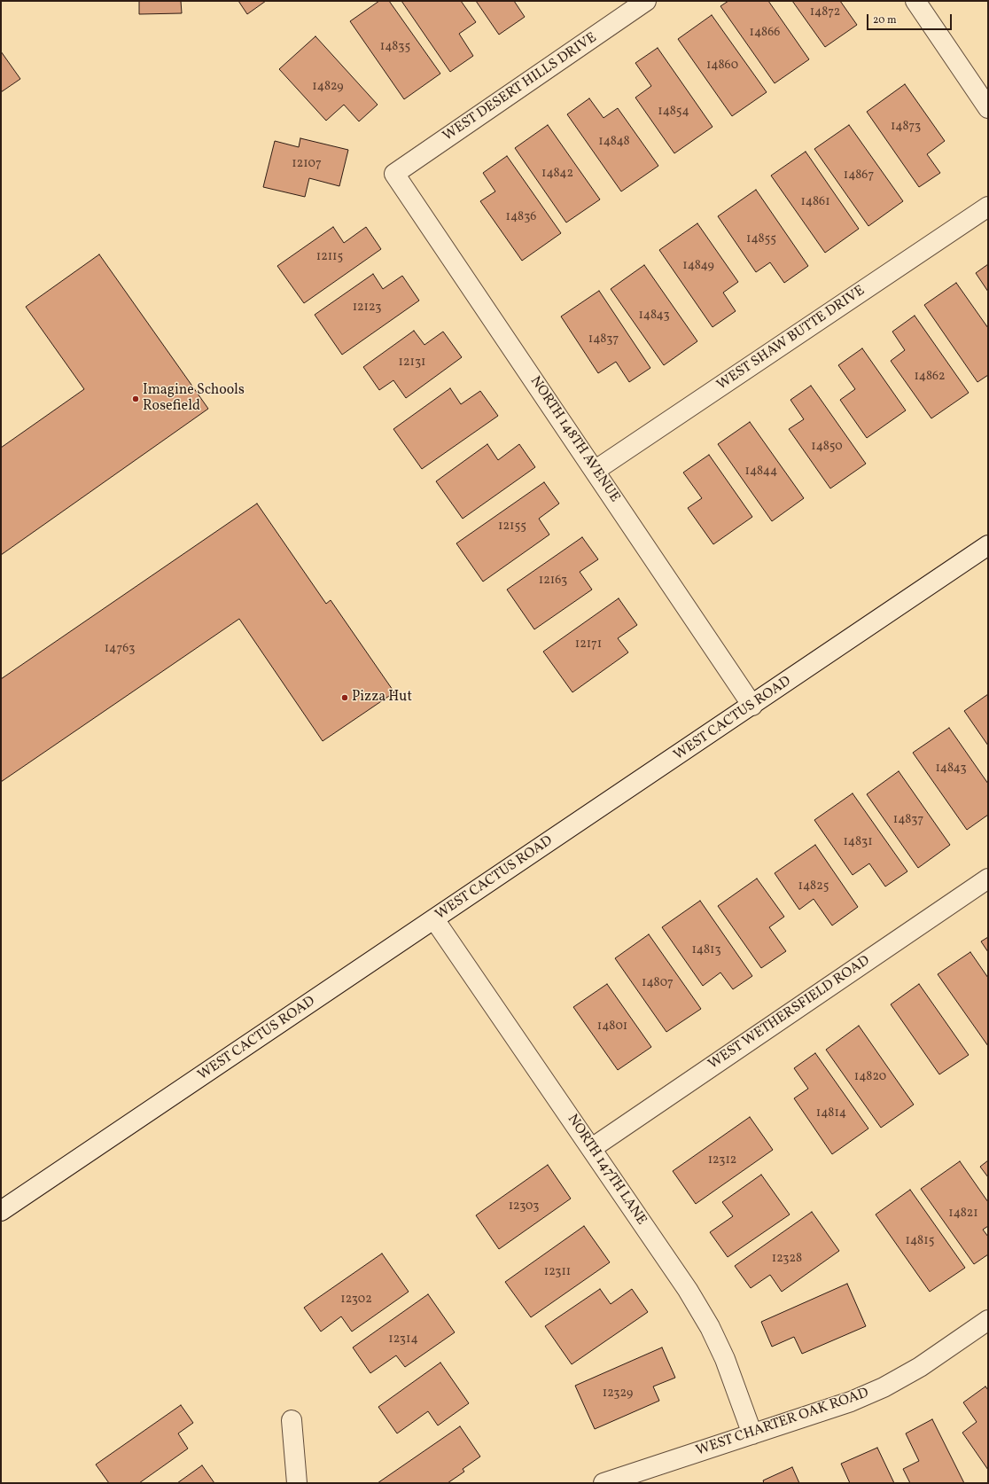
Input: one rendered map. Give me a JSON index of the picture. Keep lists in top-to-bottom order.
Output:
{
  "streets": {
    "street": [
      "WEST DESERT HILLS DRIVE",
      "WEST SHAW BUTTE DRIVE",
      "NORTH 148TH AVENUE",
      "WEST CACTUS ROAD",
      "WEST WETHERSFIELD ROAD",
      "NORTH 147TH LANE",
      "WEST CHARTER OAK ROAD"
    ]
  },
  "crossings": [
    ["WEST DESERT HILLS DRIVE", "NORTH 148TH AVENUE"],
    ["WEST SHAW BUTTE DRIVE", "NORTH 148TH AVENUE"],
    ["NORTH 148TH AVENUE", "WEST CACTUS ROAD"],
    ["WEST CACTUS ROAD", "NORTH 147TH LANE"],
    ["WEST WETHERSFIELD ROAD", "NORTH 147TH LANE"],
    ["NORTH 147TH LANE", "WEST CHARTER OAK ROAD"]
  ],
  "places": ["Imagine Schools Rosefield", "Pizza Hut"],
  "house_numbers": [
    "14872",
    "14866",
    "14835",
    "14860",
    "14829",
    "14854",
    "14873",
    "14848",
    "12107",
    "14842",
    "14867",
    "14861",
    "14836",
    "14855",
    "12115",
    "14849",
    "12123",
    "14843",
    "14837",
    "12131",
    "14862",
    "14850",
    "14844",
    "12155",
    "12163",
    "12171",
    "14763",
    "14843",
    "14837",
    "14831",
    "14825",
    "14813",
    "14807",
    "14801",
    "14820",
    "14814",
    "12312",
    "12303",
    "14821",
    "14815",
    "12328",
    "12311",
    "12302",
    "12314",
    "12329"
  ],
  "scale_bar": "20 m"
}
